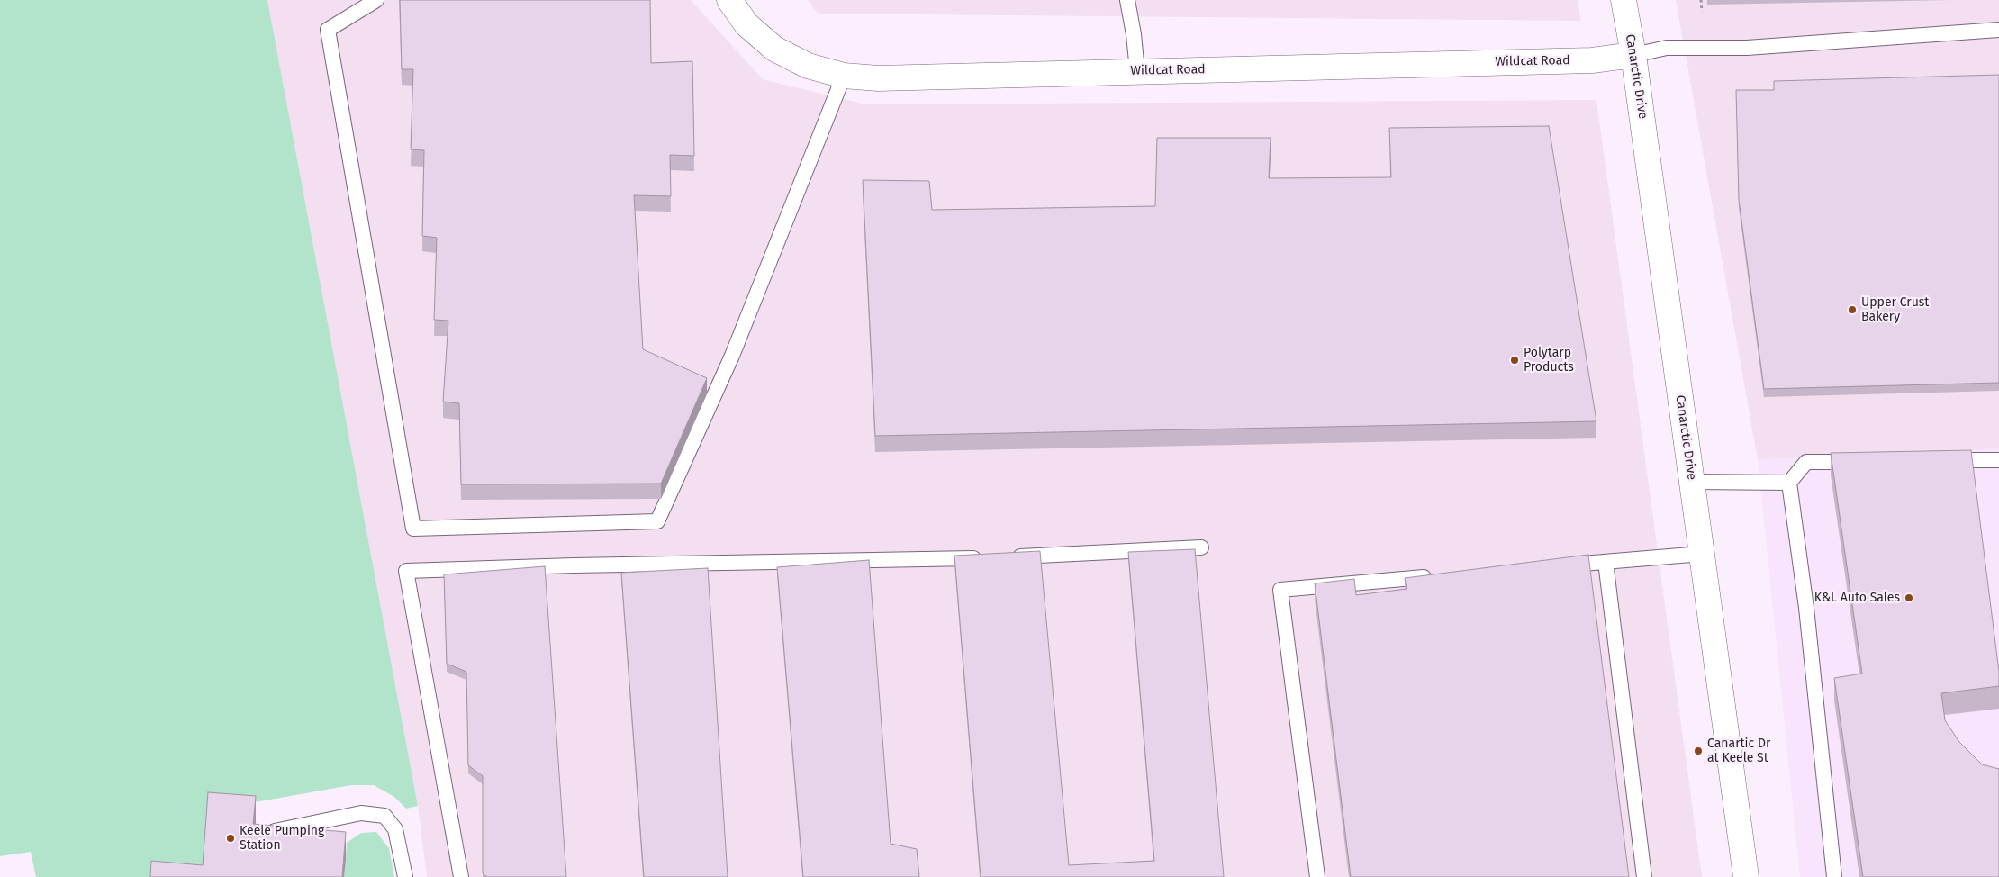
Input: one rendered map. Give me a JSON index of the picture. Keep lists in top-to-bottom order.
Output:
{
  "streets": {
    "street": ["Wildcat Road", "Canarctic Drive"]
  },
  "crossings": [
    ["Wildcat Road", "Canarctic Drive"]
  ],
  "places": [
    "Upper Crust Bakery",
    "Polytarp Products",
    "K&L Auto Sales",
    "Canartic Dr at Keele St",
    "Keele Pumping Station"
  ]
}
